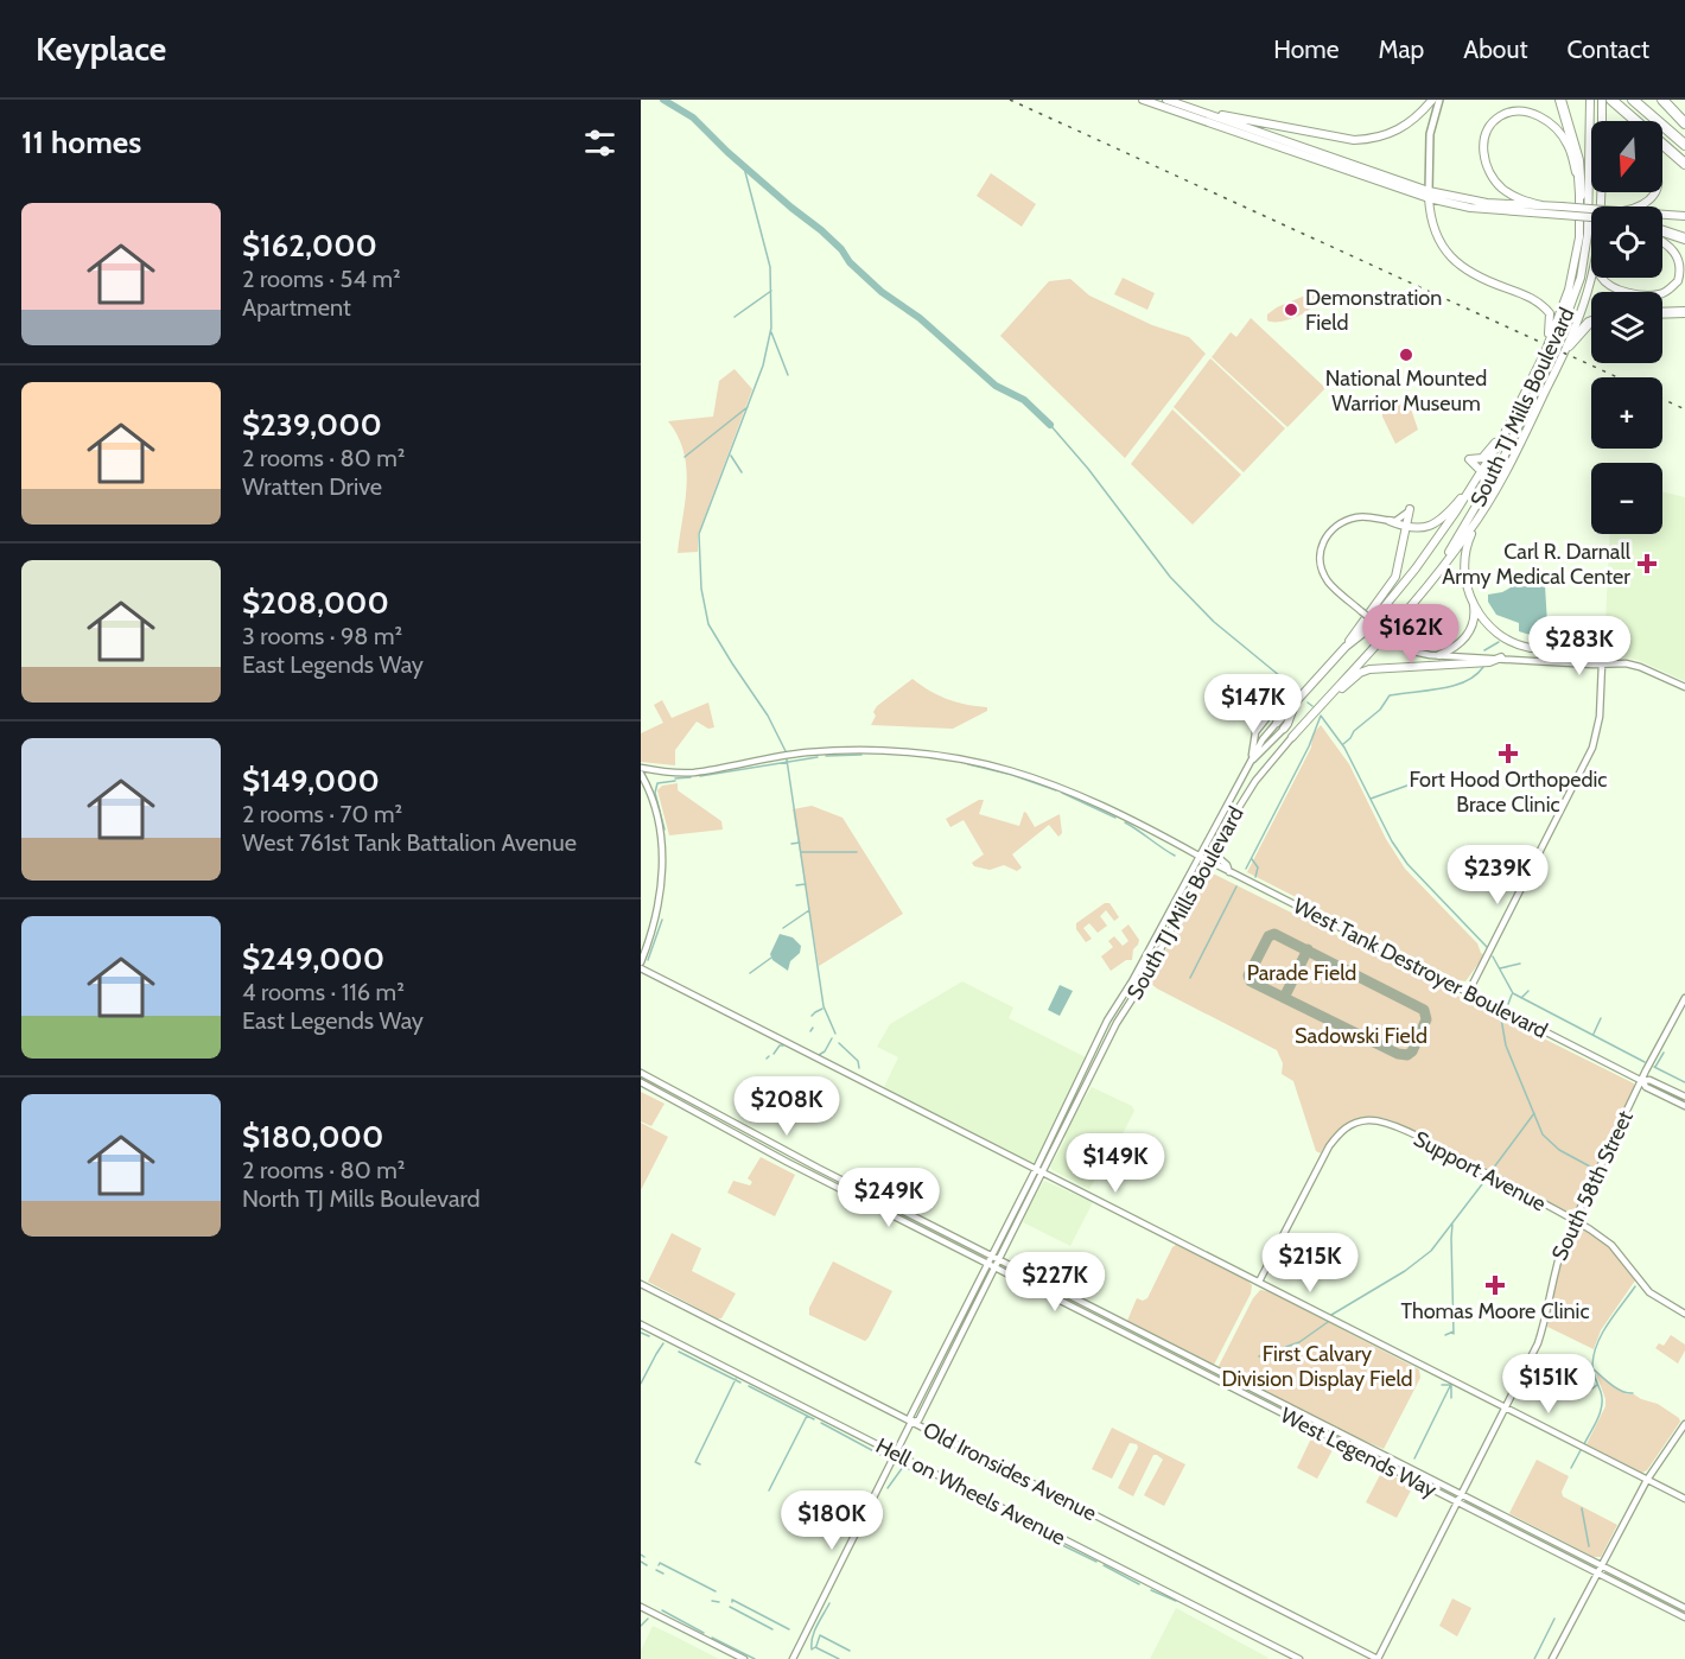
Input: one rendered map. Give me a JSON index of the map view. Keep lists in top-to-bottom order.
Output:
{
  "streets": {
    "main road": ["South TJ Mills Boulevard"],
    "street": [
      "West Tank Destroyer Boulevard",
      "Support Avenue",
      "South 58th Street",
      "West Legends Way",
      "Old Ironsides Avenue",
      "Hell on Wheels Avenue"
    ]
  },
  "crossings": [
    ["South TJ Mills Boulevard", "West Tank Destroyer Boulevard"],
    ["South TJ Mills Boulevard", "West Legends Way"],
    ["South TJ Mills Boulevard", "Old Ironsides Avenue"],
    ["West Tank Destroyer Boulevard", "South 58th Street"],
    ["Support Avenue", "South 58th Street"],
    ["South 58th Street", "West Legends Way"],
    ["South 58th Street", "Old Ironsides Avenue"]
  ],
  "parks": ["Parade Field", "Sadowski Field", "First Calvary Division Display Field"],
  "places": {
    "other": ["Demonstration Field", "National Mounted Warrior Museum"],
    "health": ["Carl R. Darnall Army Medical Center", "Fort Hood Orthopedic Brace Clinic", "Thomas Moore Clinic"]
  },
  "north": "bottom",
  "page": {
    "header": "Keyplace",
    "nav": [
      "Home",
      "Map",
      "About",
      "Contact"
    ],
    "heading": "11 homes",
    "map_buttons": ["+", "−"],
    "list": [
      {
        "name": "$162,000",
        "note": "2 rooms · 54 m² · Apartment"
      },
      {
        "name": "$239,000",
        "note": "2 rooms · 80 m² · Wratten Drive"
      },
      {
        "name": "$208,000",
        "note": "3 rooms · 98 m² · East Legends Way"
      },
      {
        "name": "$149,000",
        "note": "2 rooms · 70 m² · West 761st Tank Battalion Avenue"
      },
      {
        "name": "$249,000",
        "note": "4 rooms · 116 m² · East Legends Way"
      },
      {
        "name": "$180,000",
        "note": "2 rooms · 80 m² · North TJ Mills Boulevard"
      }
    ],
    "price": [
      "$162K",
      "$283K",
      "$147K",
      "$239K",
      "$208K",
      "$149K",
      "$249K",
      "$215K",
      "$227K",
      "$151K",
      "$180K"
    ]
  }
}
